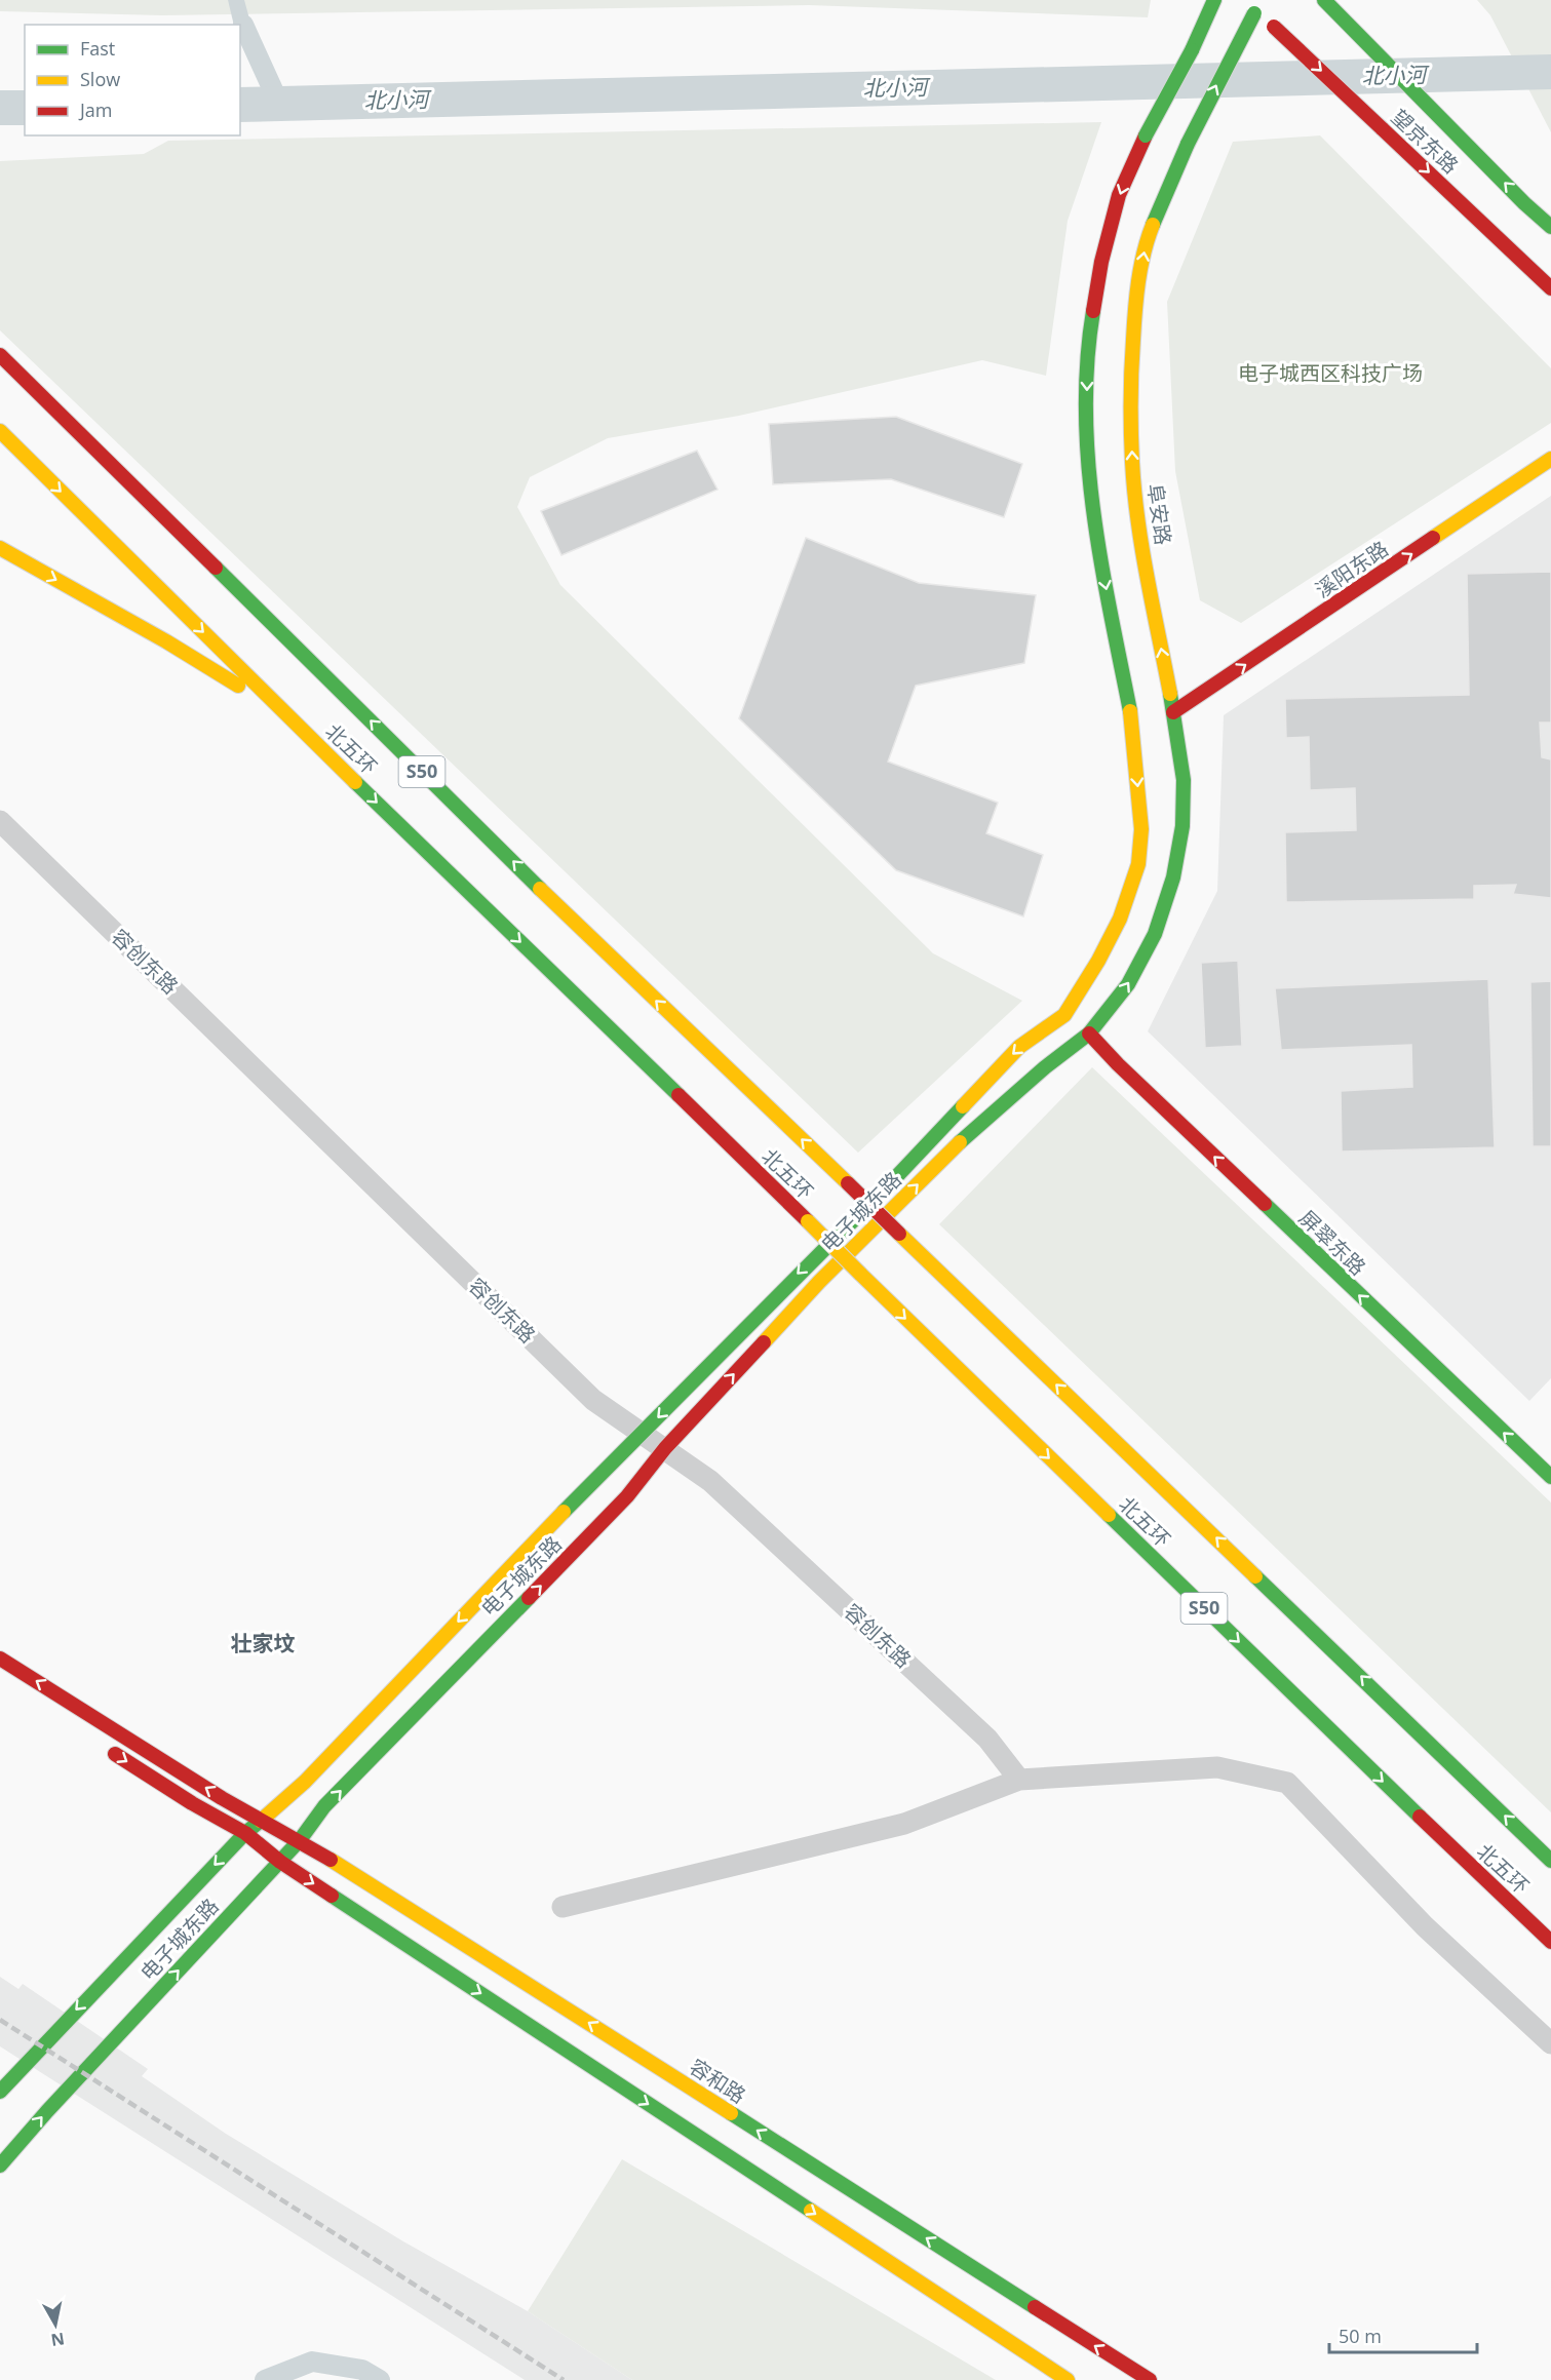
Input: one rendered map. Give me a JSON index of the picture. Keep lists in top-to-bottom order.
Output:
{
  "streets": {
    "main road": [
      "望京东路",
      "阜安路",
      "溪阳东路",
      "北五环",
      "S50",
      "电子城东路",
      "屏翠东路",
      "容和路"
    ],
    "street": ["容创东路"]
  },
  "crossings": [
    ["望京东路", "阜安路"],
    ["阜安路", "溪阳东路"],
    ["阜安路", "电子城东路"],
    ["阜安路", "屏翠东路"],
    ["容创东路", "电子城东路"],
    ["电子城东路", "屏翠东路"],
    ["电子城东路", "容和路"]
  ],
  "one_way": ["阜安路", "溪阳东路", "屏翠东路"],
  "districts": ["壮家坟"],
  "water": ["北小河"],
  "parks": ["电子城西区科技广场"],
  "legend": ["Fast", "Slow", "Jam"],
  "scale_bar": "50 m",
  "north": "bottom"
}
